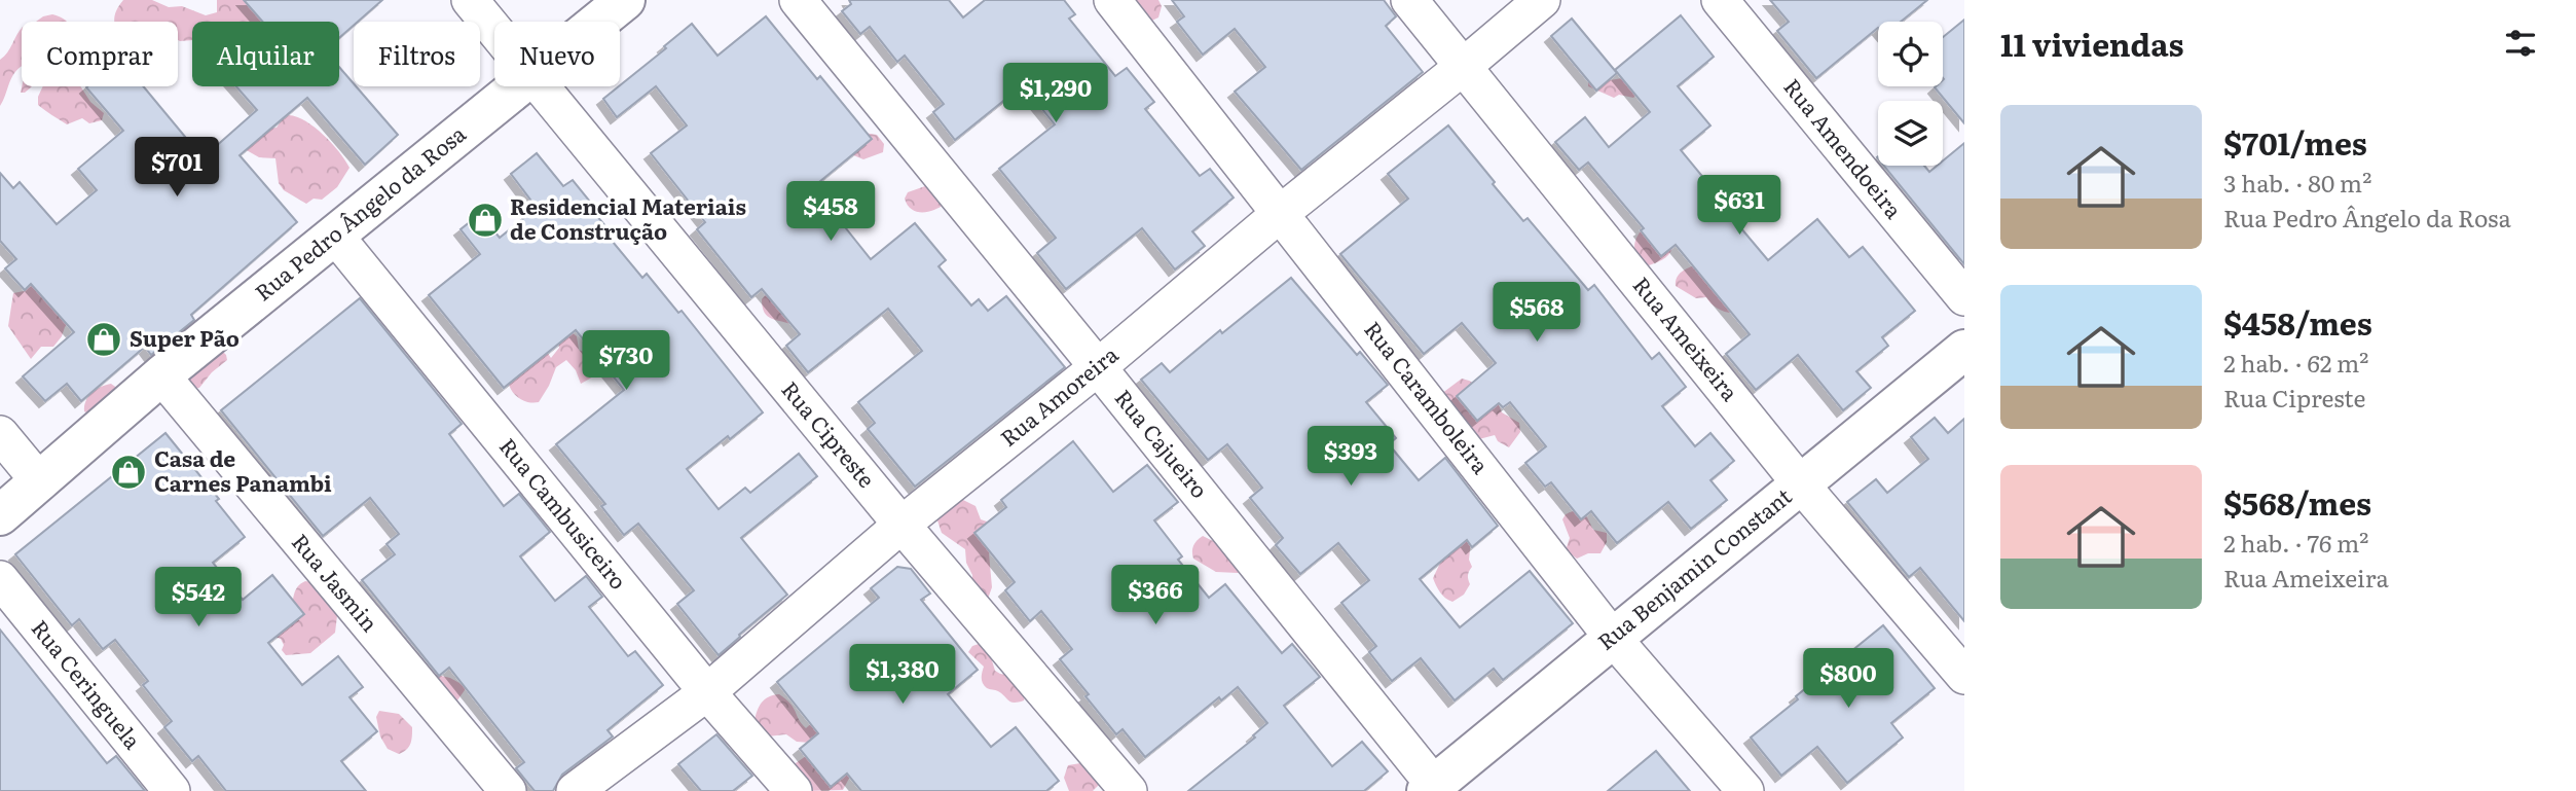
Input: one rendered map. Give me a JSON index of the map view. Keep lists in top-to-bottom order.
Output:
{
  "streets": {
    "main road": ["Rua Pedro Ângelo da Rosa", "Rua Benjamin Constant"],
    "street": [
      "Rua Amendoeira",
      "Rua Ameixeira",
      "Rua Amoreira",
      "Rua Caramboleira",
      "Rua Cipreste",
      "Rua Cajueiro",
      "Rua Cambusiceiro",
      "Rua Jasmin",
      "Rua Ceringuela"
    ]
  },
  "crossings": [
    ["Rua Pedro Ângelo da Rosa", "Rua Cambusiceiro"],
    ["Rua Pedro Ângelo da Rosa", "Rua Jasmin"],
    ["Rua Ameixeira", "Rua Amoreira"],
    ["Rua Ameixeira", "Rua Benjamin Constant"],
    ["Rua Amoreira", "Rua Caramboleira"],
    ["Rua Amoreira", "Rua Cipreste"],
    ["Rua Amoreira", "Rua Cajueiro"],
    ["Rua Amoreira", "Rua Cambusiceiro"],
    ["Rua Caramboleira", "Rua Benjamin Constant"],
    ["Rua Cajueiro", "Rua Benjamin Constant"]
  ],
  "places": {
    "shop": ["Residencial Materiais de Construção", "Super Pão", "Casa de Carnes Panambi"]
  },
  "page": {
    "heading": "11 viviendas",
    "chip": [
      "Comprar",
      "Alquilar",
      "Filtros",
      "Nuevo"
    ],
    "price": [
      "$1,290",
      "$701",
      "$631",
      "$458",
      "$568",
      "$730",
      "$393",
      "$366",
      "$542",
      "$1,380",
      "$800"
    ],
    "list": [
      {
        "name": "$701/mes",
        "note": "3 hab. · 80 m² · Rua Pedro Ângelo da Rosa"
      },
      {
        "name": "$458/mes",
        "note": "2 hab. · 62 m² · Rua Cipreste"
      },
      {
        "name": "$568/mes",
        "note": "2 hab. · 76 m² · Rua Ameixeira"
      }
    ]
  }
}
